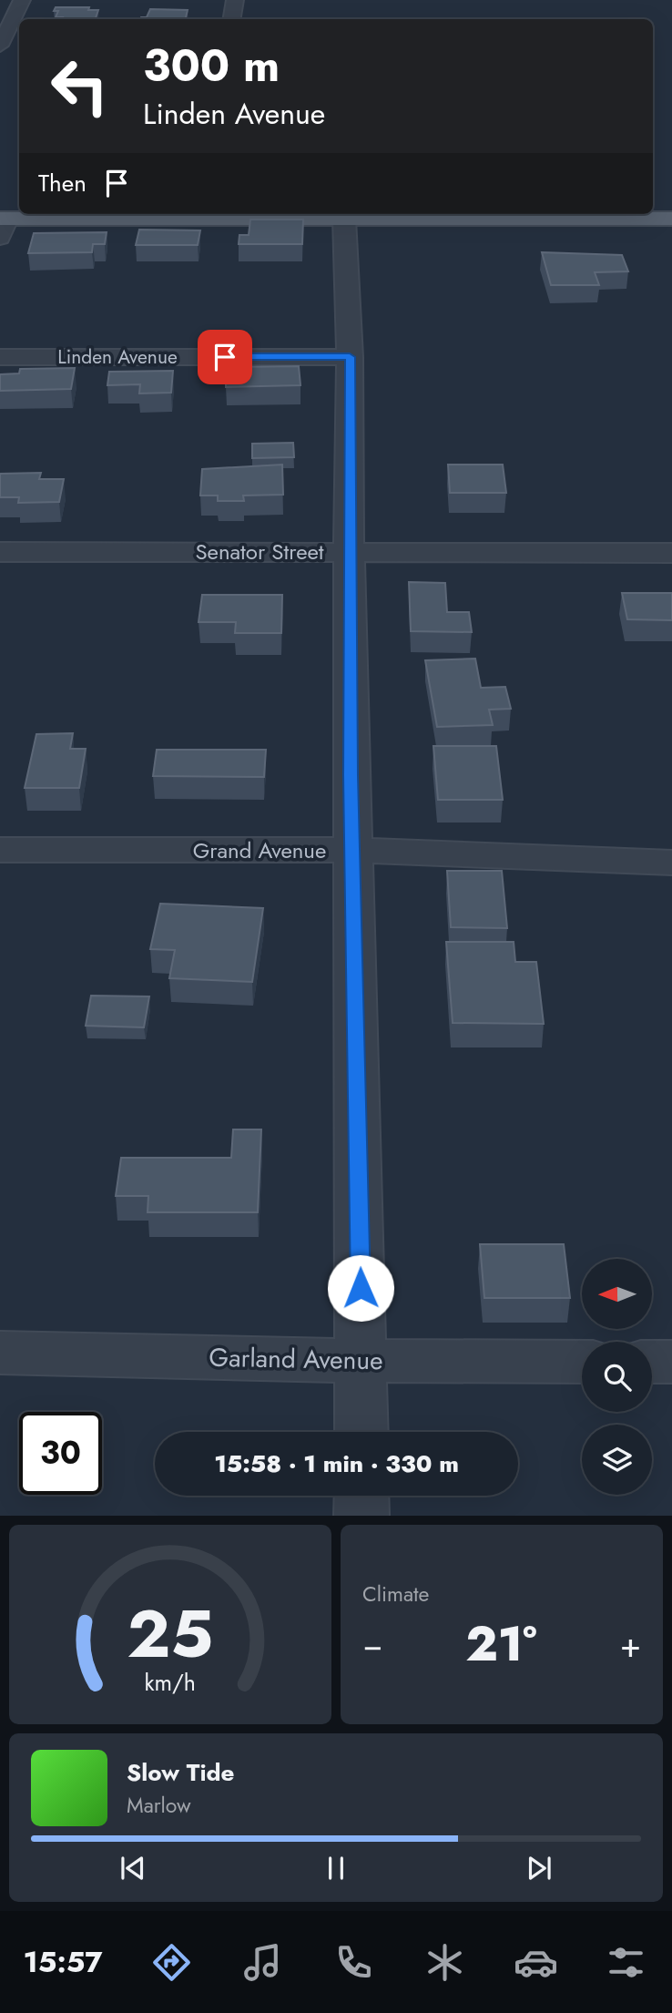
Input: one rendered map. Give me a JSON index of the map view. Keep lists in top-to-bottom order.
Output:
{
  "streets": {
    "street": [
      "Linden Avenue",
      "Senator Street",
      "Grand Avenue",
      "Garland Avenue"
    ]
  },
  "north": "left",
  "page": {
    "turn": ["300 m", "Linden Avenue"],
    "then": "Then",
    "limit": "30",
    "trip": "15:58 · 1 min · 330 m",
    "tile": "Climate",
    "heat": ["−", "21°", "+"],
    "song": ["Slow Tide", "Marlow"],
    "tabs": "15:57",
    "gauge": ["25", "km/h"]
  }
}
